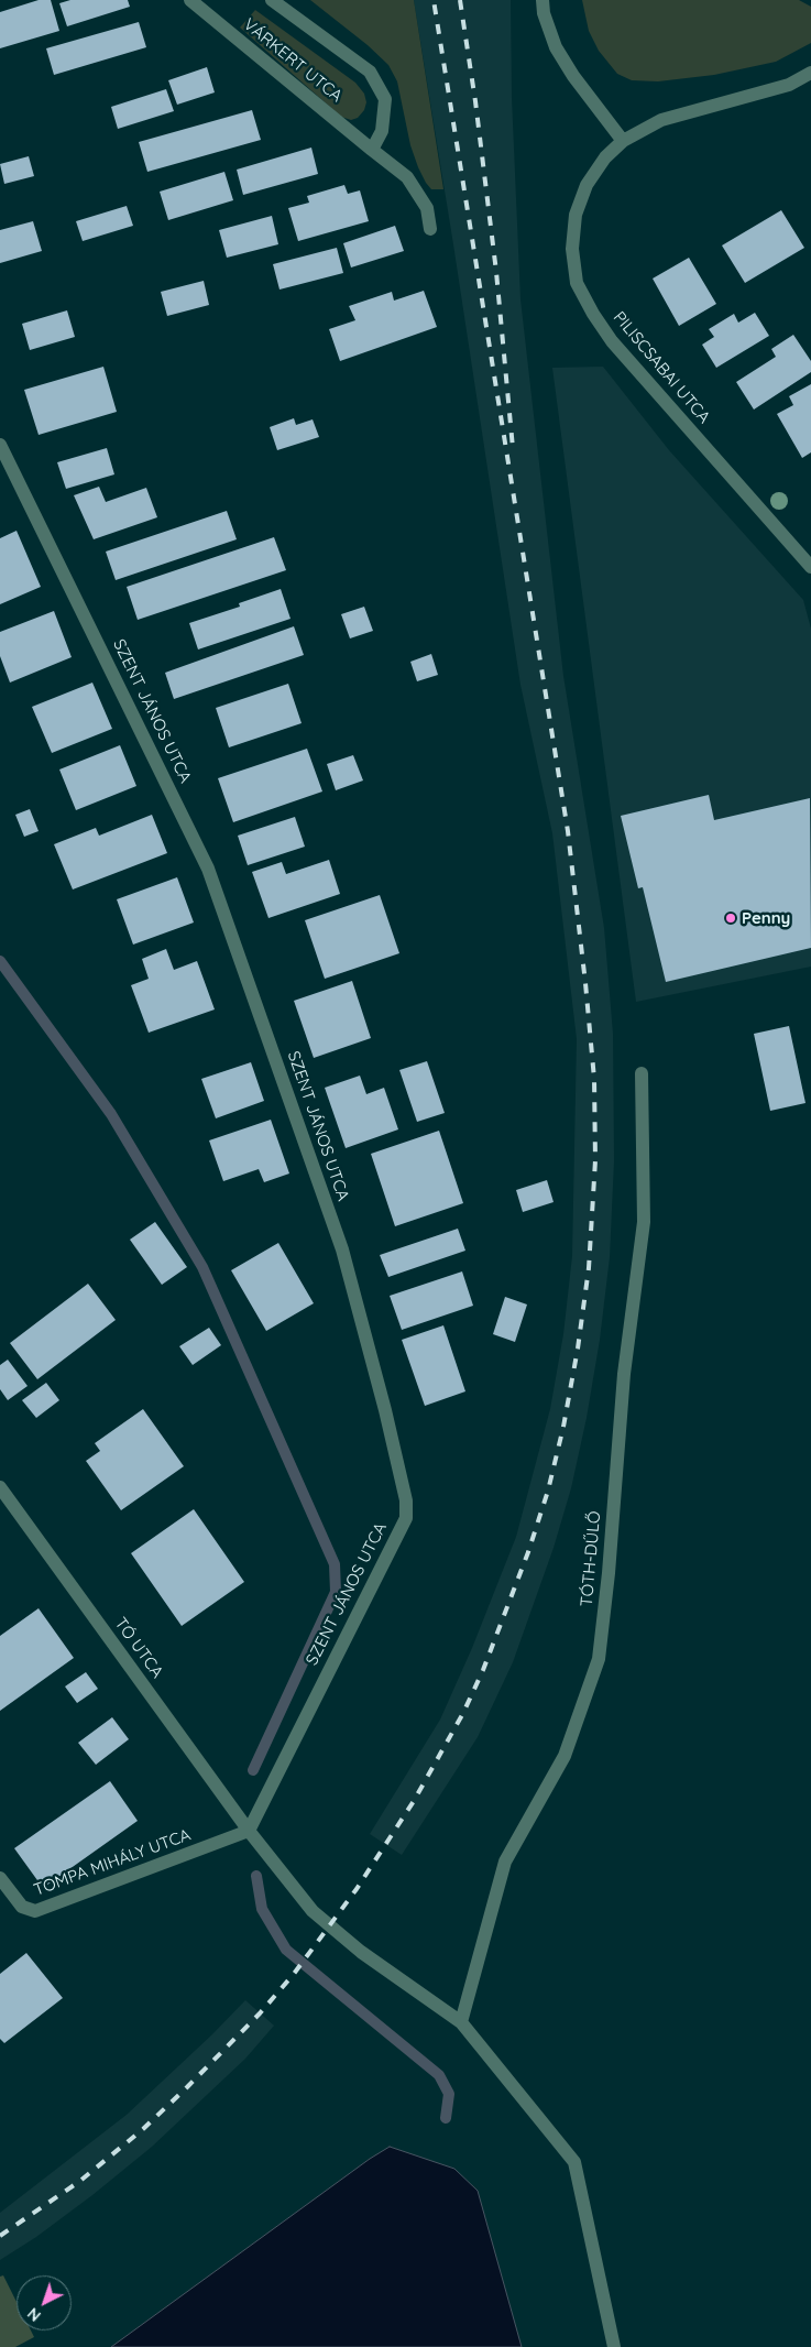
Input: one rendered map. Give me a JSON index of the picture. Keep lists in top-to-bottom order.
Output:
{
  "streets": {
    "street": [
      "VÁRKERT UTCA",
      "PILISCSABAI UTCA",
      "SZENT JÁNOS UTCA",
      "TÓTH-DŰLŐ",
      "TÓ UTCA",
      "TOMPA MIHÁLY UTCA"
    ]
  },
  "crossings": [
    ["SZENT JÁNOS UTCA", "TÓ UTCA"],
    ["SZENT JÁNOS UTCA", "TOMPA MIHÁLY UTCA"],
    ["TÓTH-DŰLŐ", "TÓ UTCA"],
    ["TÓ UTCA", "TOMPA MIHÁLY UTCA"]
  ],
  "places": ["Penny"],
  "north": "bottom left"
}
